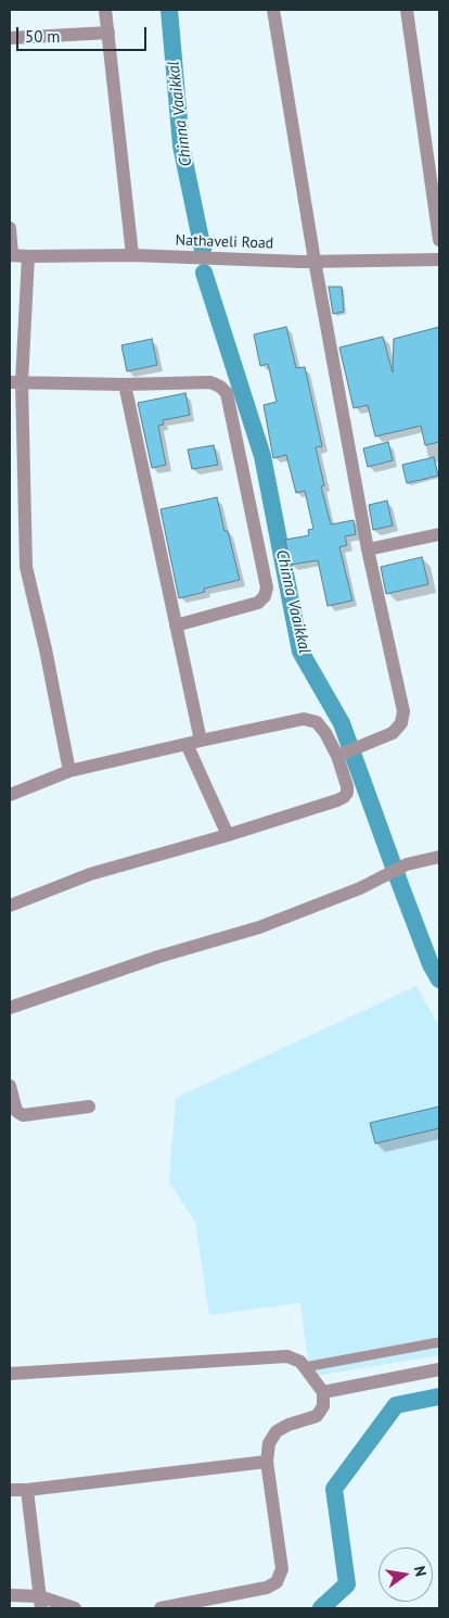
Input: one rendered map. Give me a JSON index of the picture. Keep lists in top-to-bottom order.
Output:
{
  "streets": {
    "street": ["Nathaveli Road"]
  },
  "water": ["Chinna Vaaikkal"],
  "scale_bar": "50 m",
  "north": "right"
}
